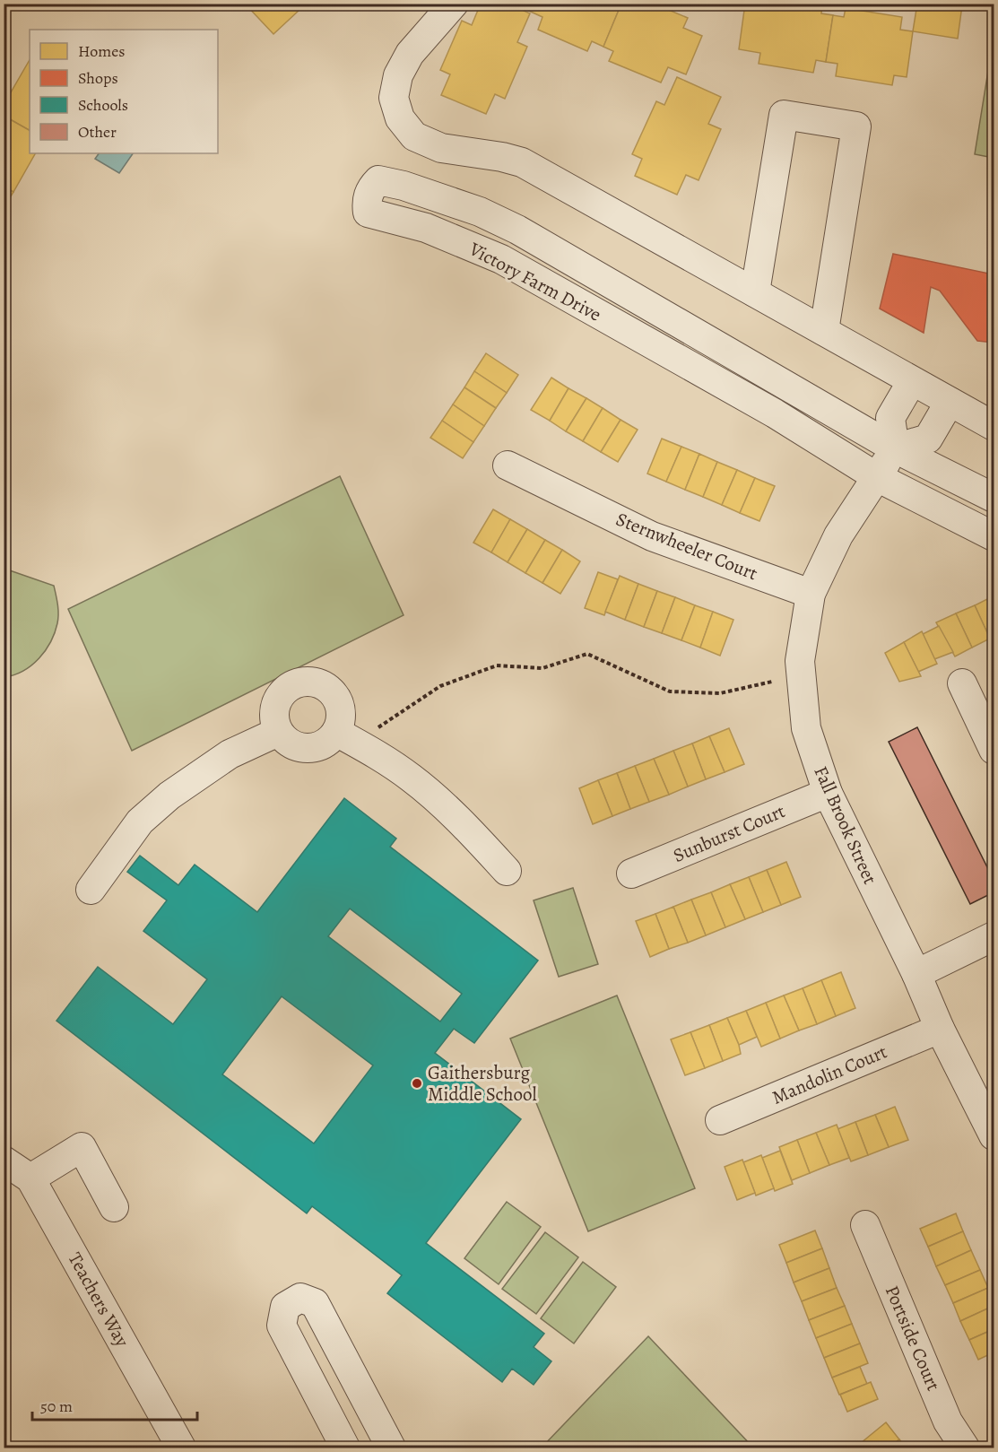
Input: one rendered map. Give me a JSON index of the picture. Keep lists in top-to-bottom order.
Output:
{
  "streets": {
    "street": [
      "Victory Farm Drive",
      "Sternwheeler Court",
      "Fall Brook Street",
      "Sunburst Court",
      "Mandolin Court",
      "Teachers Way",
      "Portside Court"
    ]
  },
  "crossings": [
    ["Victory Farm Drive", "Fall Brook Street"],
    ["Sternwheeler Court", "Fall Brook Street"],
    ["Fall Brook Street", "Sunburst Court"],
    ["Fall Brook Street", "Mandolin Court"]
  ],
  "places": ["Gaithersburg Middle School"],
  "legend": [
    "Homes",
    "Shops",
    "Schools",
    "Other"
  ],
  "scale_bar": "50 m"
}
